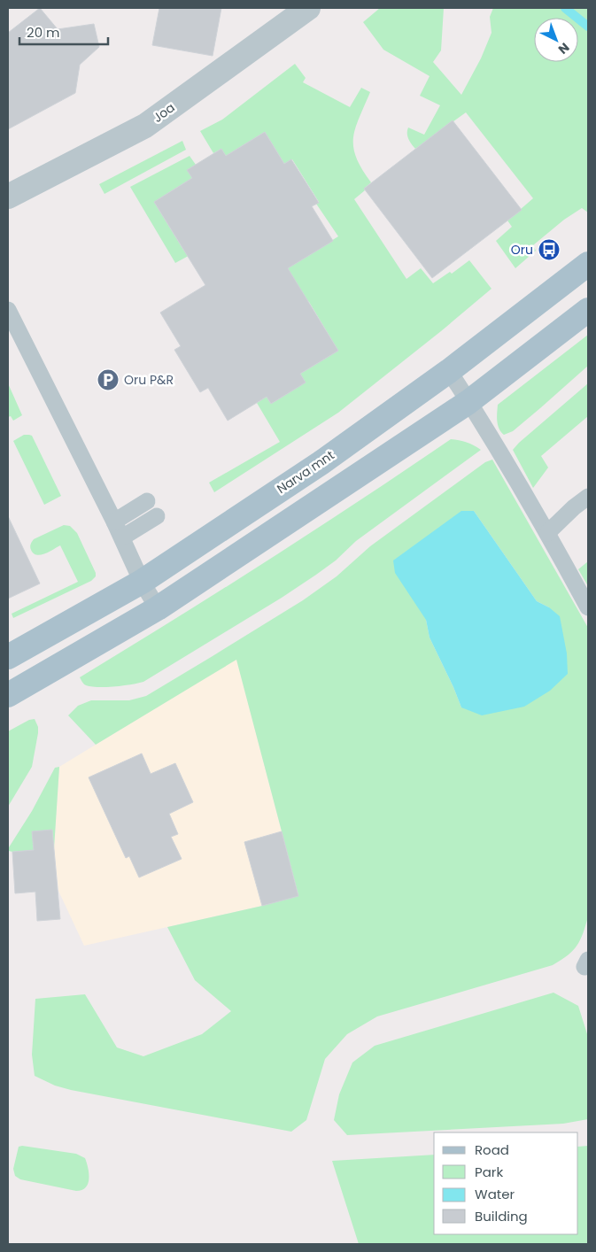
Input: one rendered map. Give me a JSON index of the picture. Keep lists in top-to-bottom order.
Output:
{
  "streets": {
    "main road": ["Narva mnt"],
    "street": ["Joa"]
  },
  "places": {
    "bus stop": ["Oru"],
    "parking": ["Oru P&R"]
  },
  "legend": [
    "Road",
    "Park",
    "Water",
    "Building"
  ],
  "scale_bar": "20 m",
  "north": "bottom right"
}
